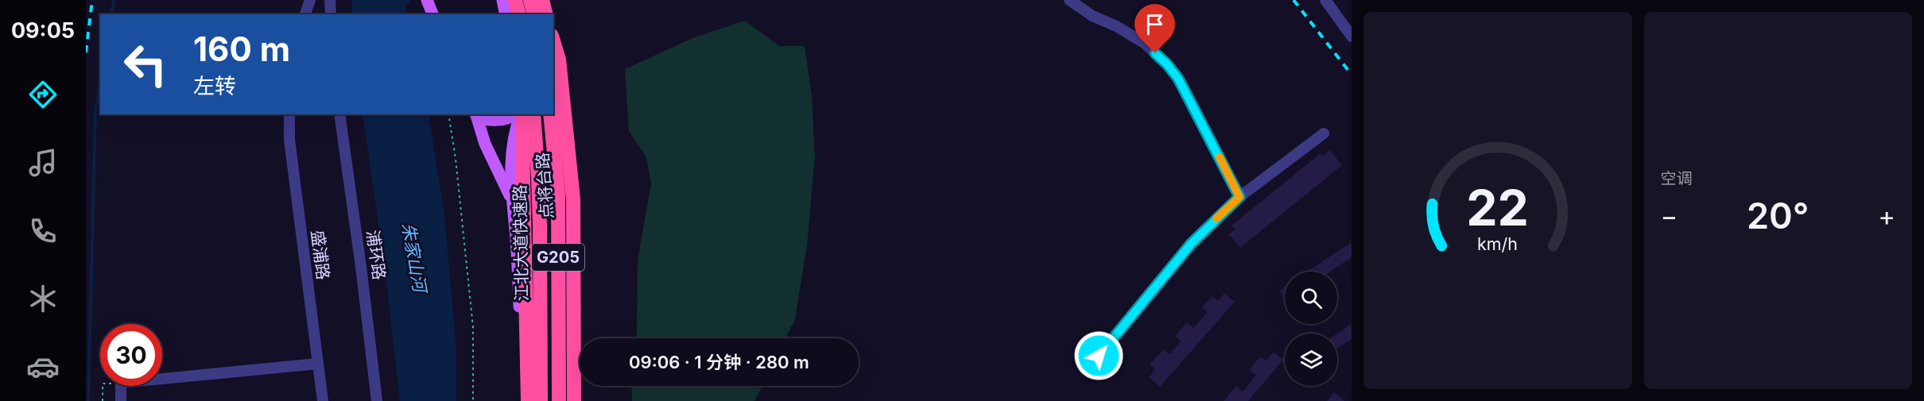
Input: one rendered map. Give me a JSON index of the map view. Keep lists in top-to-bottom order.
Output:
{
  "streets": {
    "highway": ["江北大道快速路", "G205"],
    "main road": ["点将台路"],
    "street": ["盛浦路", "浦环路"]
  },
  "water": ["朱家山河"],
  "page": {
    "tabs": "09:05",
    "tile": "空调",
    "turn": ["160 m", "左转"],
    "heat": ["−", "20°", "+"],
    "limit": "30",
    "trip": "09:06 · 1 分钟 · 280 m",
    "gauge": ["22", "km/h"]
  }
}
